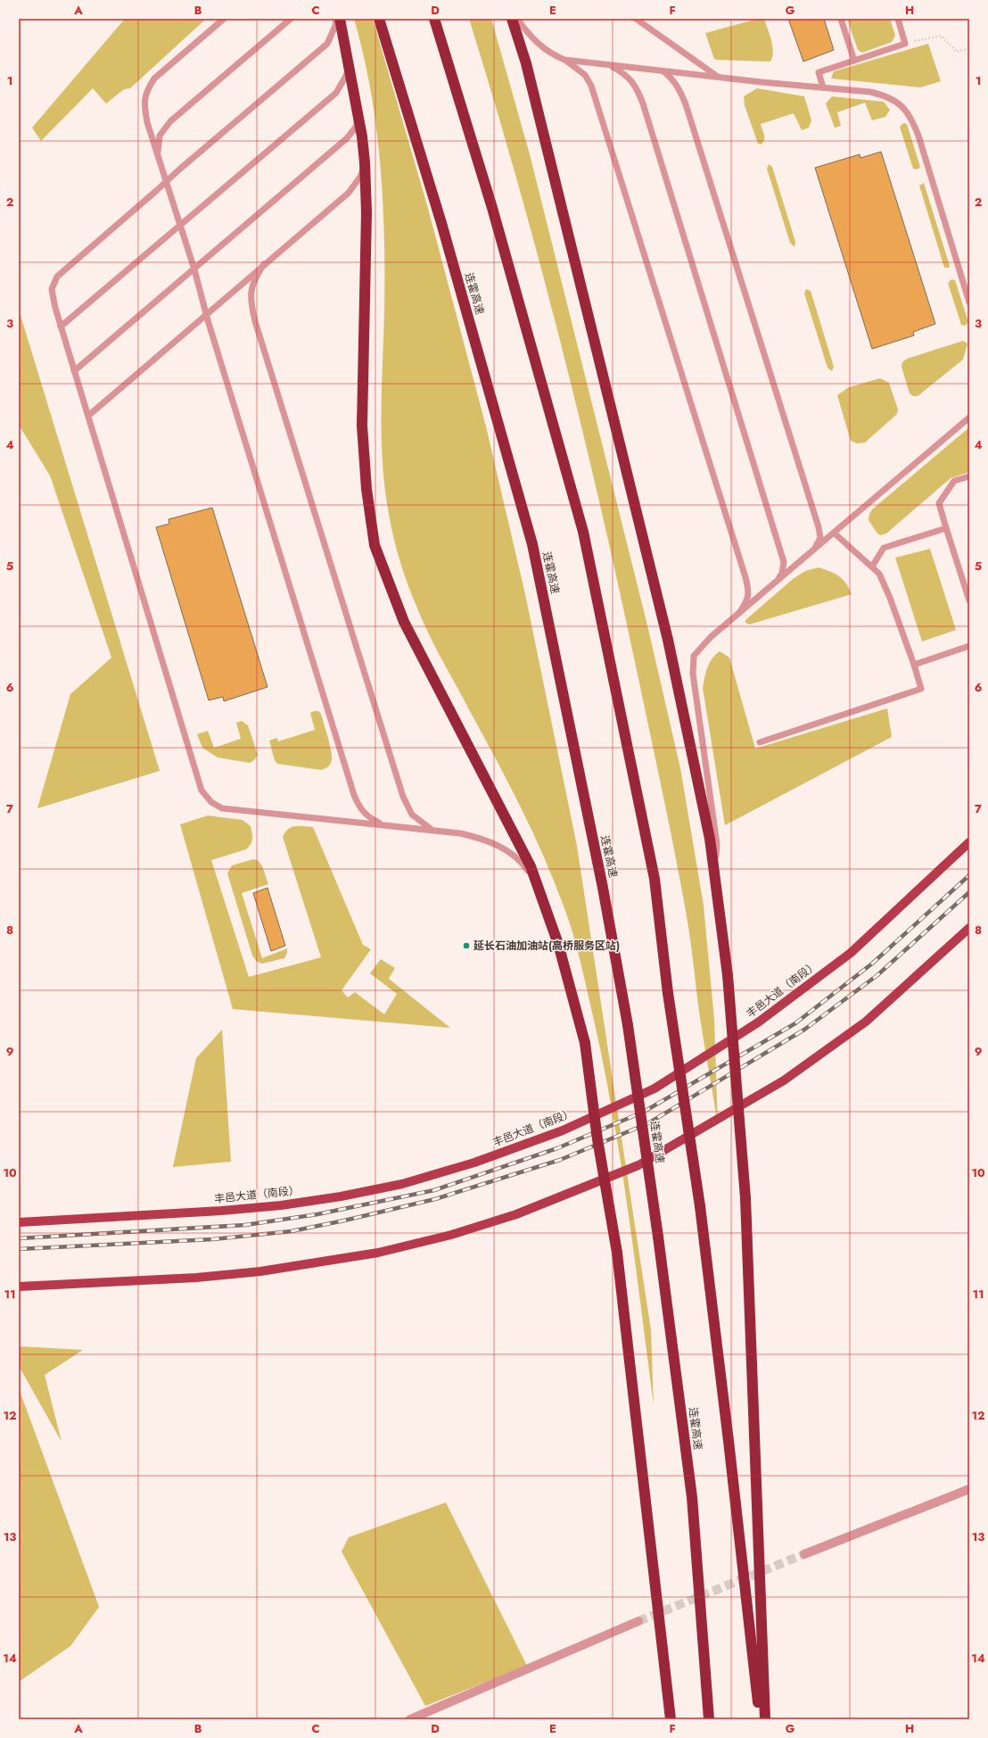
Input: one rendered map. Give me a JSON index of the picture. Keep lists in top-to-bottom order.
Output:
{
  "streets": {
    "highway": ["连霍高速"],
    "main road": ["丰邑大道（南段）"]
  },
  "places": ["延长石油加油站(高桥服务区站)"],
  "grid": {
    "columns": [
      "A",
      "B",
      "C",
      "D",
      "E",
      "F",
      "G",
      "H"
    ],
    "rows": [
      "1",
      "2",
      "3",
      "4",
      "5",
      "6",
      "7",
      "8",
      "9",
      "10",
      "11",
      "12",
      "13",
      "14"
    ]
  }
}
